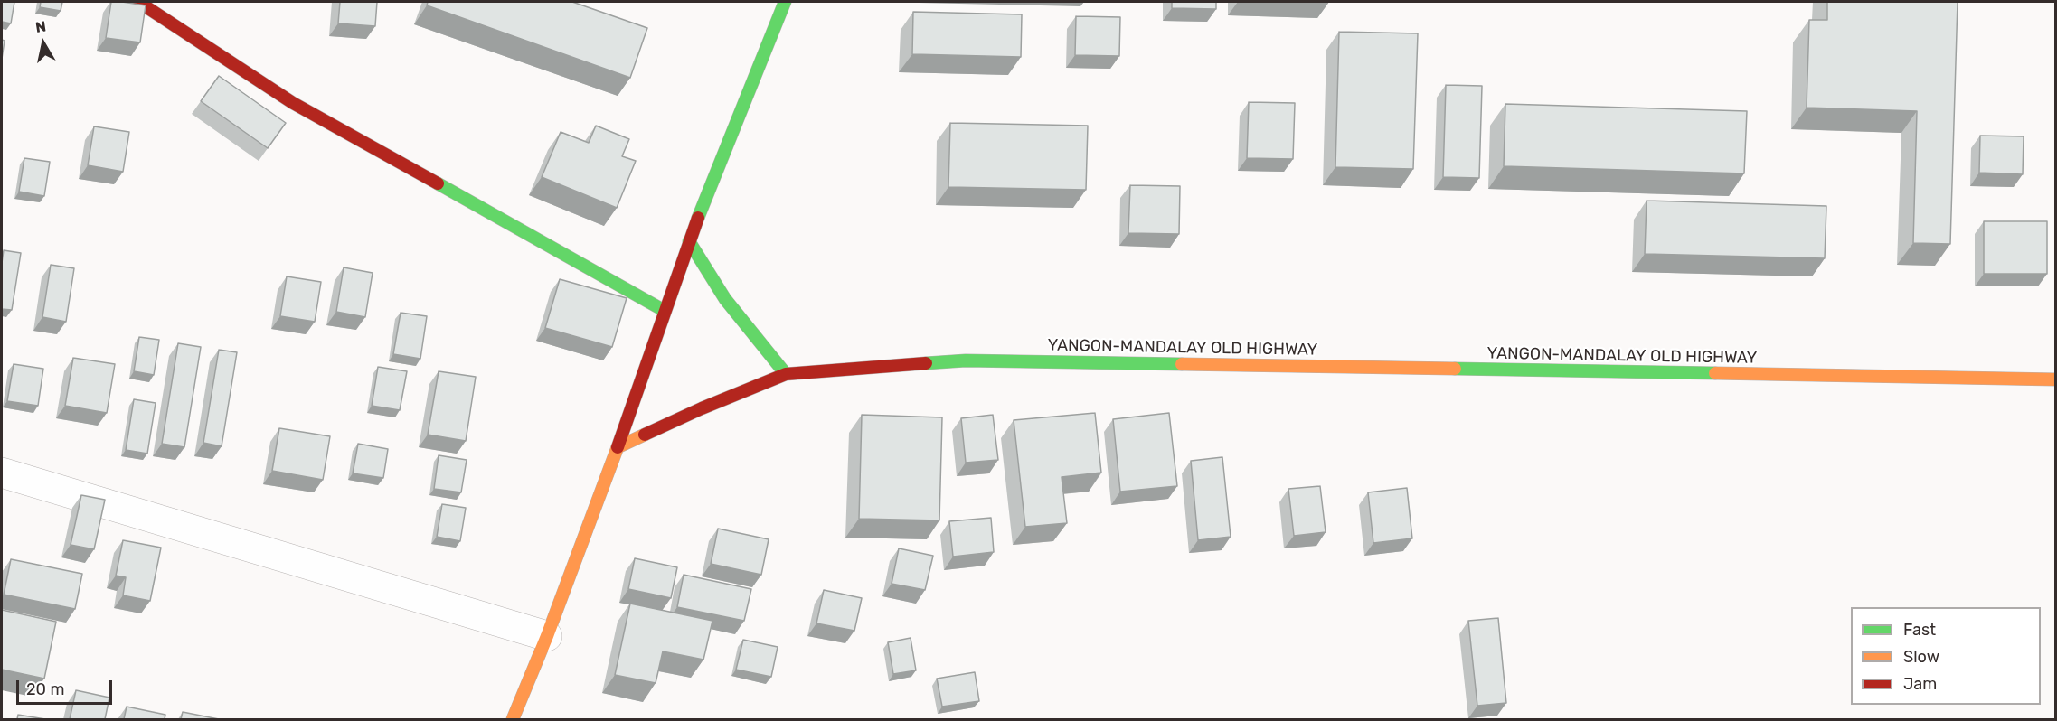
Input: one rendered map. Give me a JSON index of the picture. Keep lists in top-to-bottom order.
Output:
{
  "streets": {
    "main road": ["YANGON-MANDALAY OLD HIGHWAY"]
  },
  "legend": ["Fast", "Slow", "Jam"],
  "scale_bar": "20 m",
  "north": "top"
}
